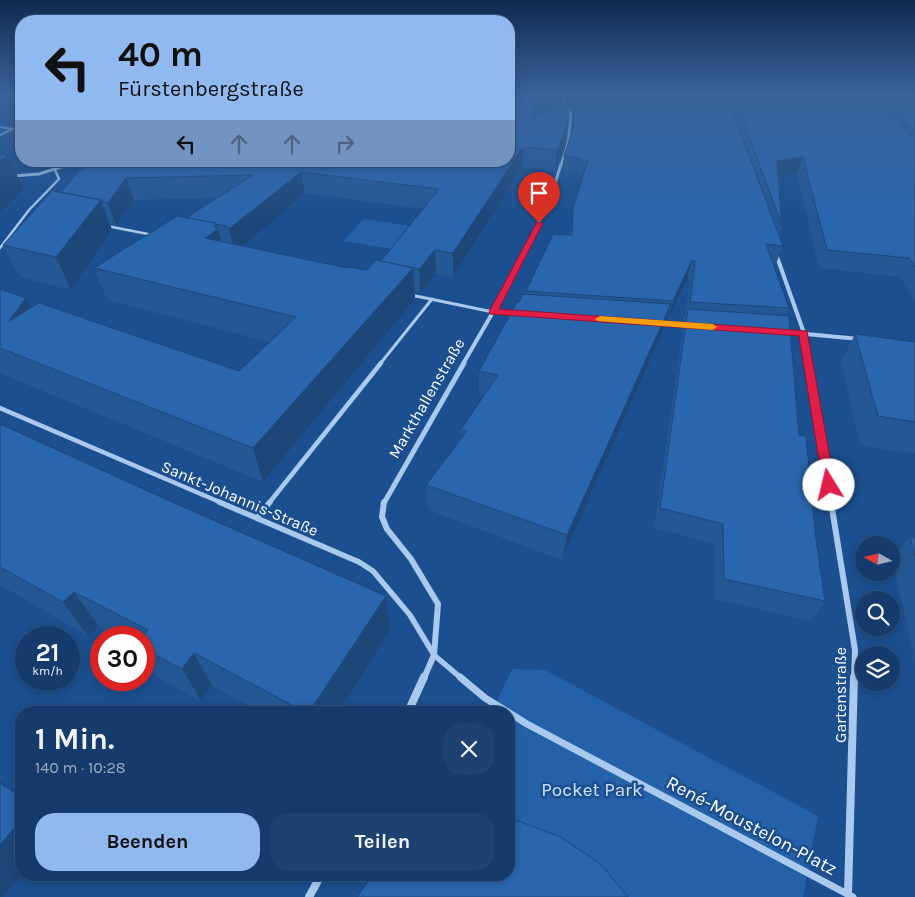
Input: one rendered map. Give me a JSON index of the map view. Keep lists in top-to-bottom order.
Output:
{
  "streets": {
    "street": [
      "Markthallenstraße",
      "Sankt-Johannis-Straße",
      "Gartenstraße",
      "René-Moustelon-Platz"
    ]
  },
  "crossings": [
    ["Markthallenstraße", "Sankt-Johannis-Straße"],
    ["Markthallenstraße", "René-Moustelon-Platz"],
    ["Sankt-Johannis-Straße", "René-Moustelon-Platz"],
    ["Gartenstraße", "René-Moustelon-Platz"]
  ],
  "parks": ["Pocket Park"],
  "north": "left",
  "page": {
    "turn": ["40 m", "Fürstenbergstraße"],
    "speed": "21 km/h",
    "limit": "30",
    "heading": ["1 Min.", "140 m · 10:28"],
    "buttons": ["Beenden", "Teilen"]
  }
}
